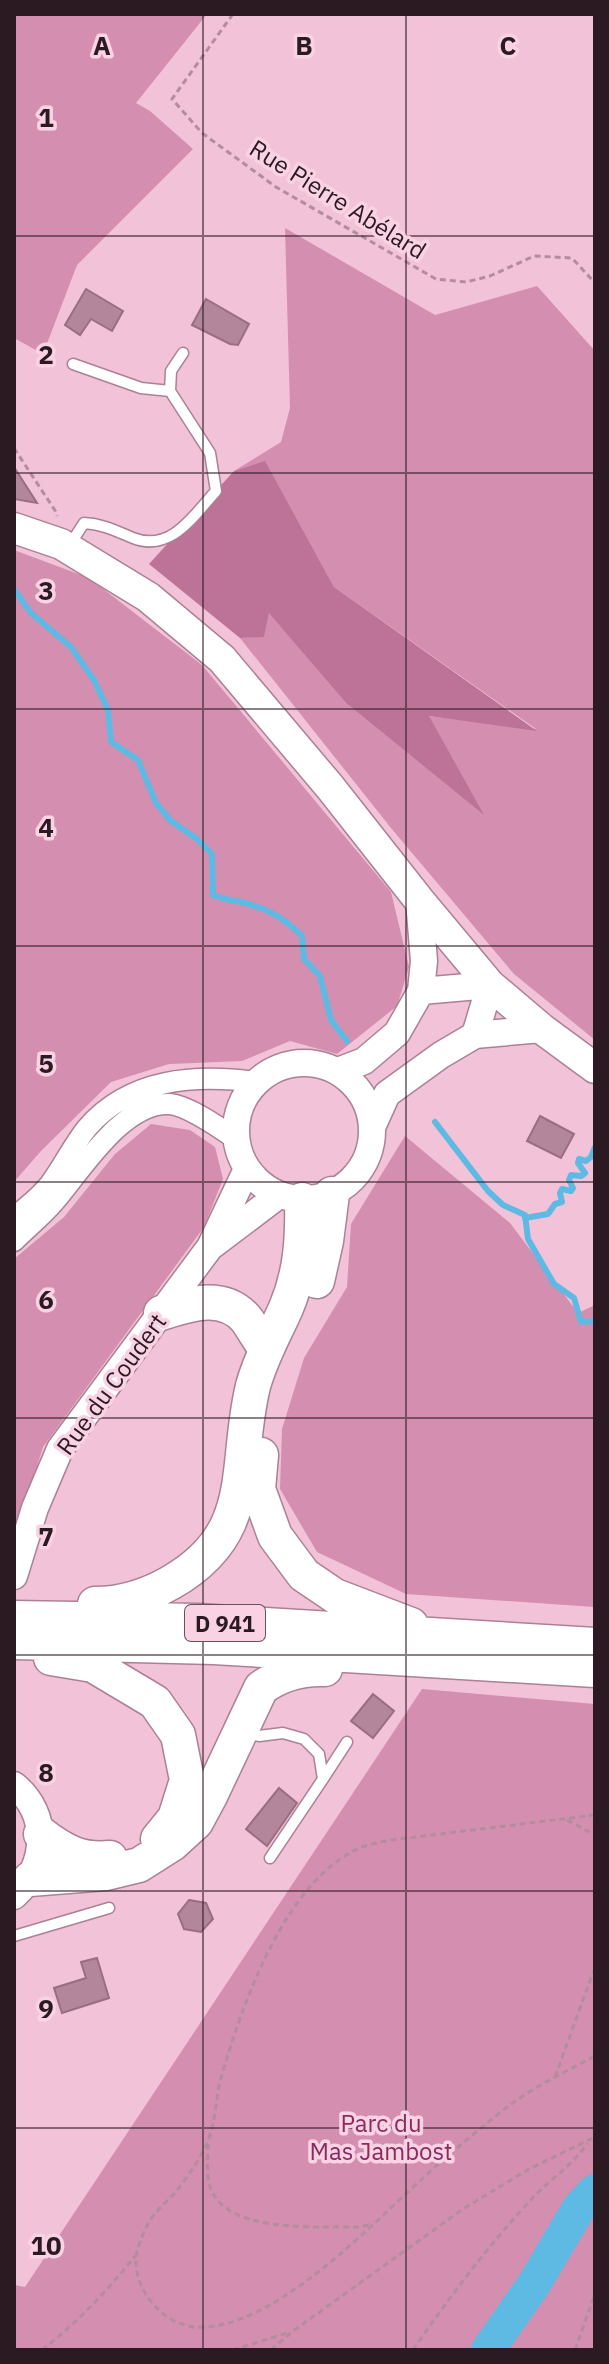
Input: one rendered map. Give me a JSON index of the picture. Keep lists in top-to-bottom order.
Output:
{
  "streets": {
    "highway": ["D 941"],
    "street": ["Rue du Coudert"],
    "path": ["Rue Pierre Abélard"]
  },
  "parks": ["Parc du Mas Jambost"],
  "grid": {
    "columns": ["A", "B", "C"],
    "rows": [
      "1",
      "2",
      "3",
      "4",
      "5",
      "6",
      "7",
      "8",
      "9",
      "10"
    ]
  }
}
